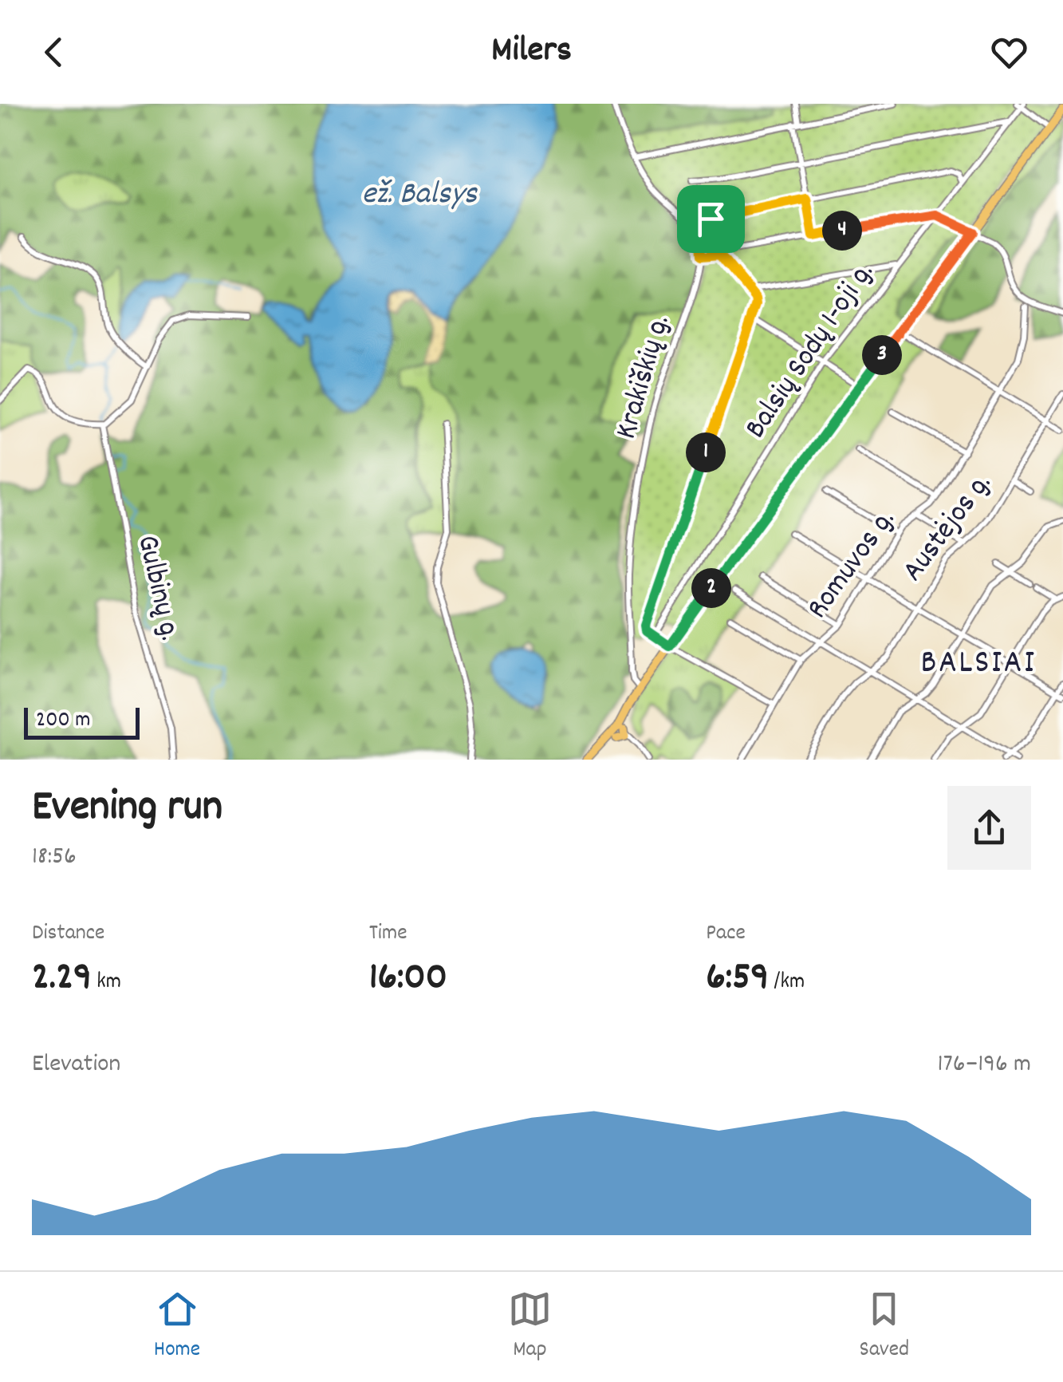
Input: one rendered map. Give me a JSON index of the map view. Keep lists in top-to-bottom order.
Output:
{
  "streets": {
    "street": [
      "Balsių Sodų 1-oji g.",
      "Krakiškių g.",
      "Austėjos g.",
      "Romuvos g.",
      "Gulbinų g."
    ]
  },
  "districts": ["BALSIAI"],
  "water": ["ež. Balsys"],
  "scale_bar": "200 m",
  "page": {
    "header": "Milers",
    "pins": [
      "4",
      "3",
      "1",
      "2"
    ],
    "scale": "200 m",
    "heading": ["Evening run", "18:56"],
    "stats": [
      ["Distance", "2.29 km"],
      ["Time", "16:00"],
      ["Pace", "6:59 /km"]
    ],
    "chart": ["Elevation", "176–196 m"],
    "tabs": ["Home", "Map", "Saved"]
  }
}
